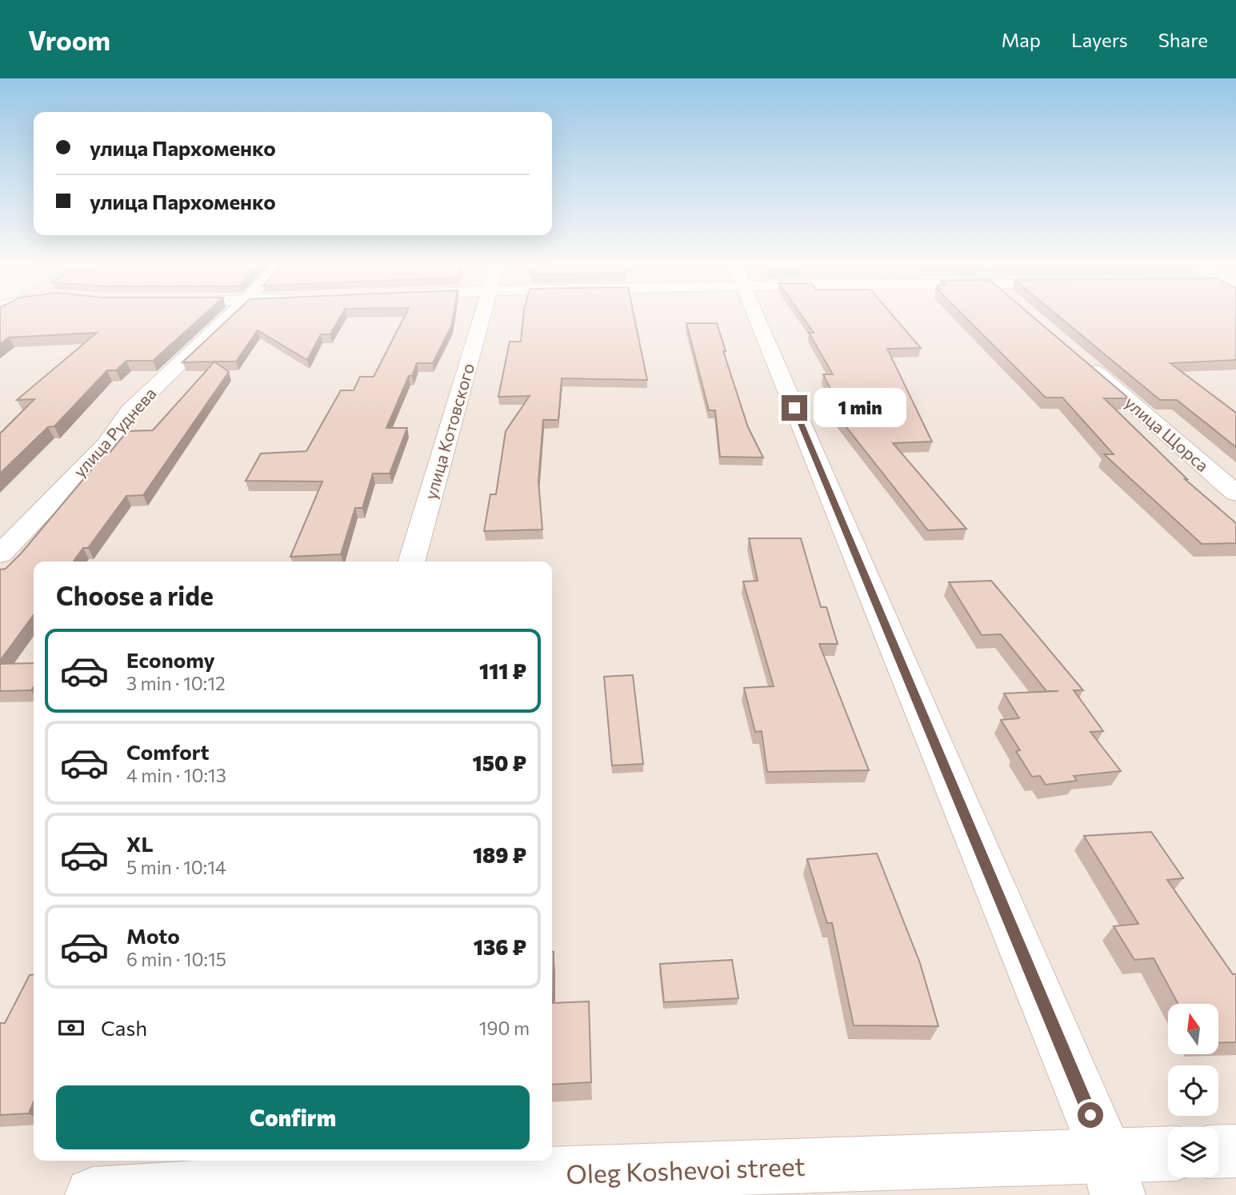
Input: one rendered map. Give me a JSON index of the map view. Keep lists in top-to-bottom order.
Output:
{
  "streets": {
    "street": [
      "улица Котовского",
      "улица Руднева",
      "улица Щорса",
      "Oleg Koshevoi street"
    ]
  },
  "north": "top",
  "page": {
    "header": "Vroom",
    "nav": ["Map", "Layers", "Share"],
    "banner": ["улица Пархоменко", "улица Пархоменко"],
    "bubble": "1 min",
    "heading": "Choose a ride",
    "list": [
      {
        "name": "Economy",
        "note": "3 min · 10:12",
        "value": "111 ₽"
      },
      {
        "name": "Comfort",
        "note": "4 min · 10:13",
        "value": "150 ₽"
      },
      {
        "name": "XL",
        "note": "5 min · 10:14",
        "value": "189 ₽"
      },
      {
        "name": "Moto",
        "note": "6 min · 10:15",
        "value": "136 ₽"
      }
    ],
    "pay": ["Cash", "190 m"],
    "buttons": "Confirm"
  }
}
